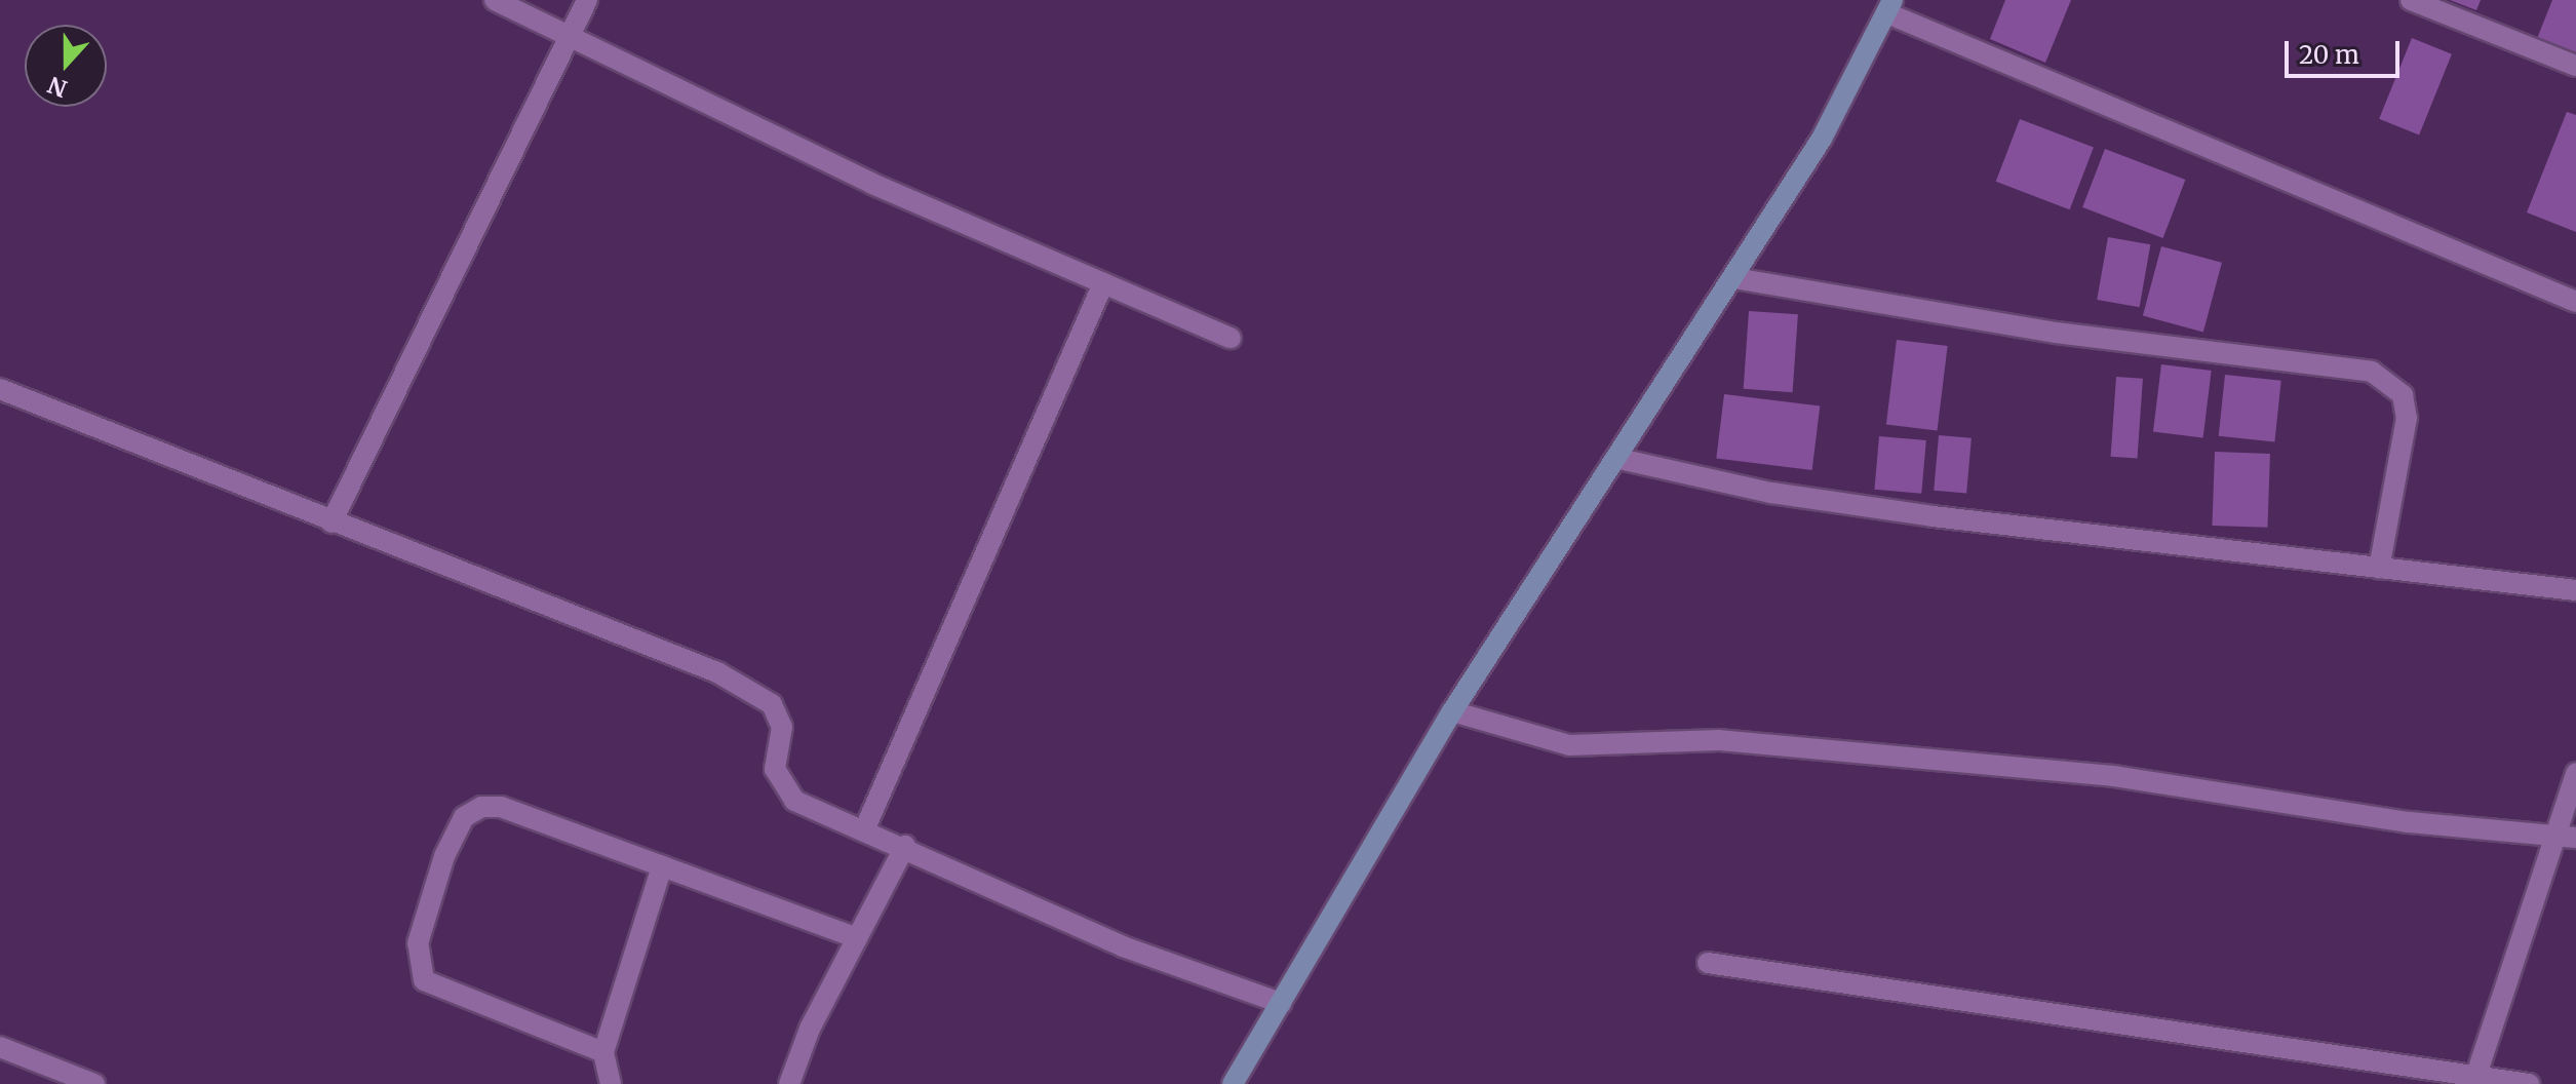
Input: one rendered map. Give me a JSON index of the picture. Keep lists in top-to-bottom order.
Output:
{
  "scale_bar": "20 m",
  "north": "bottom"
}
